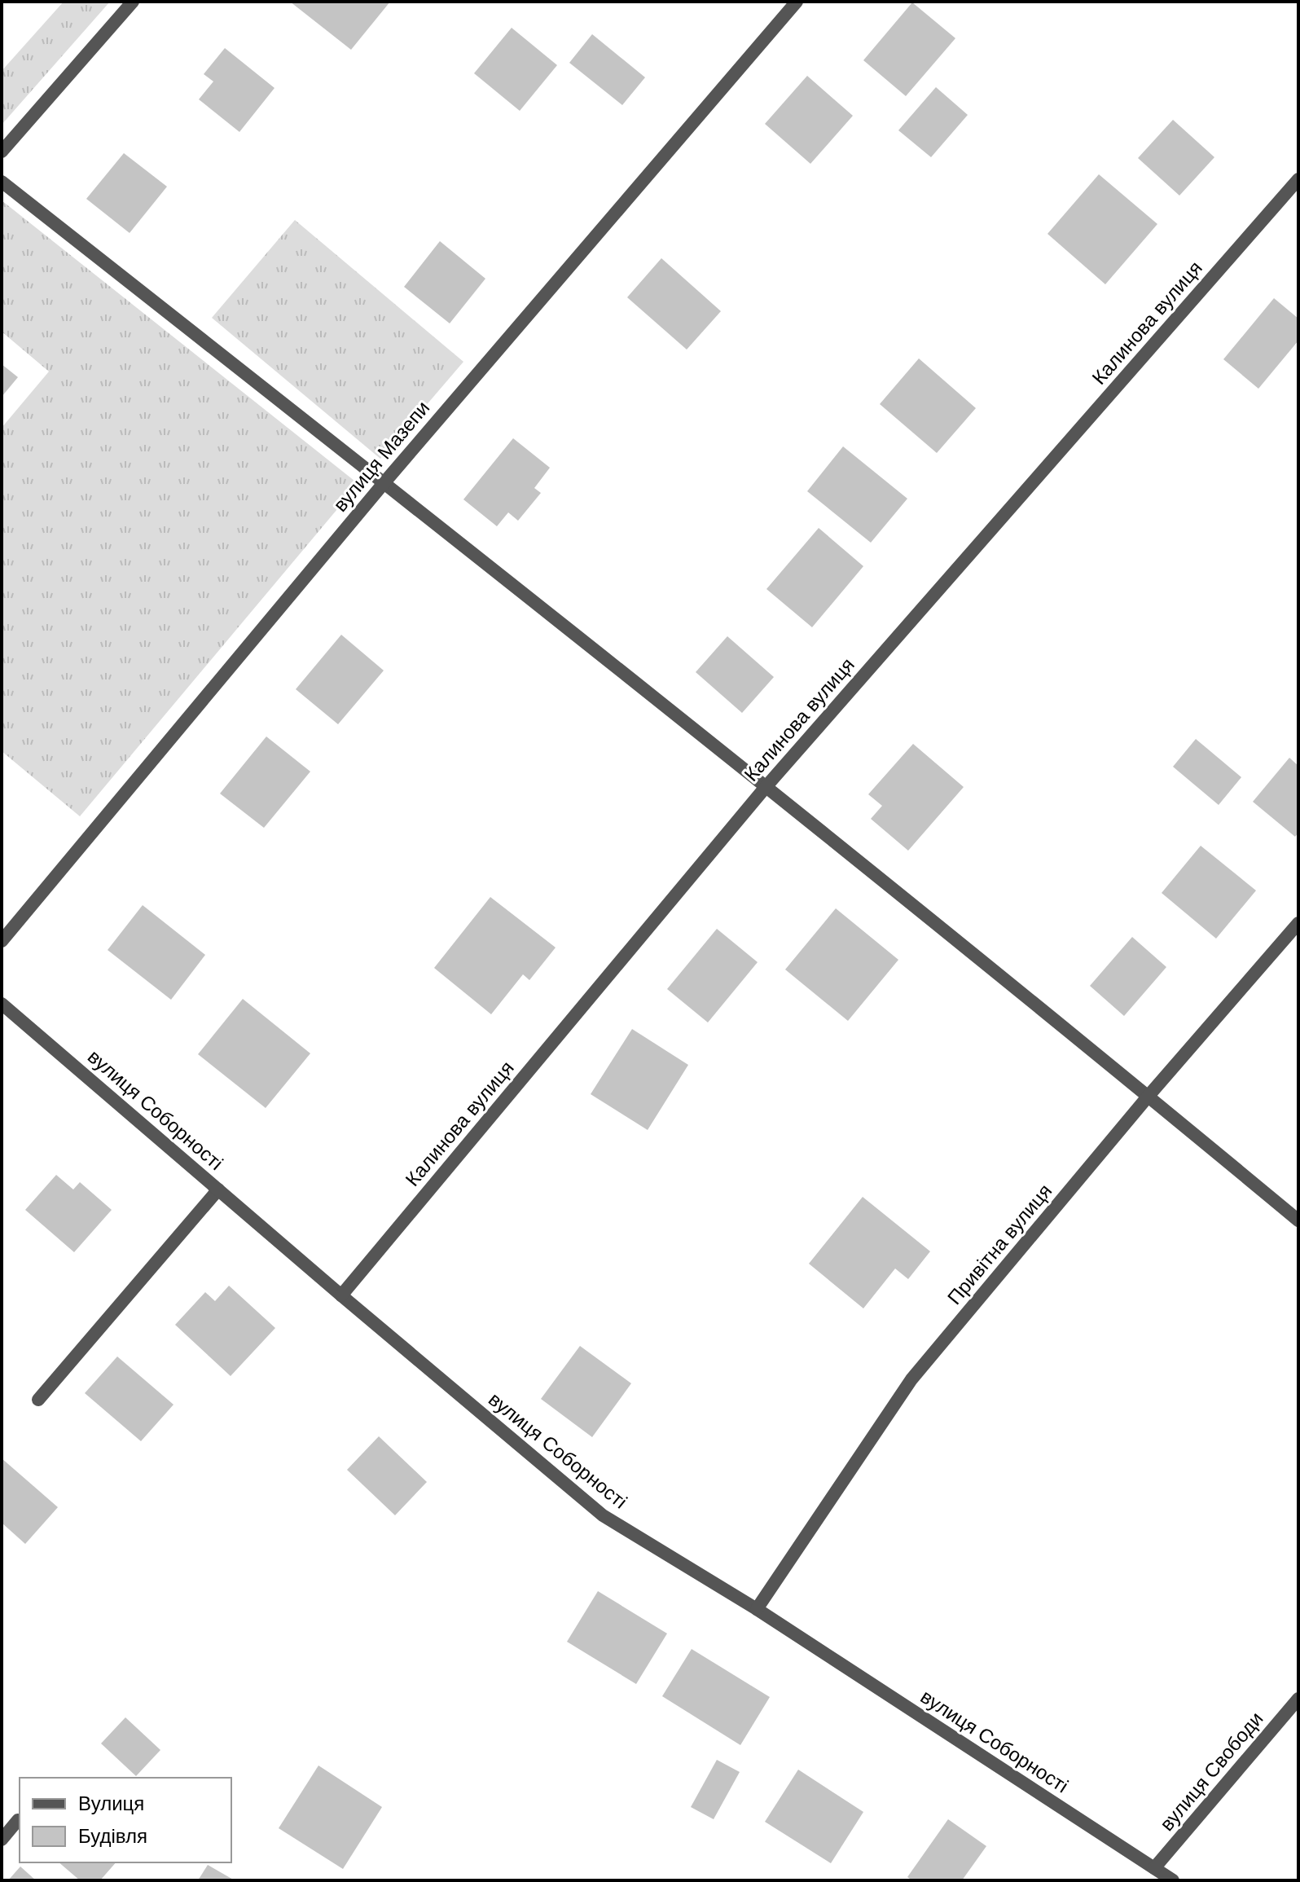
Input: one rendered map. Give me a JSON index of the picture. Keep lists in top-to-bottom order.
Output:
{
  "streets": {
    "street": [
      "Калинова вулиця",
      "вулиця Мазепи",
      "вулиця Соборності",
      "Привітна вулиця",
      "вулиця Свободи"
    ]
  },
  "crossings": [
    ["Калинова вулиця", "вулиця Соборності"],
    ["вулиця Соборності", "Привітна вулиця"],
    ["вулиця Соборності", "вулиця Свободи"]
  ],
  "legend": ["Вулиця", "Будівля"]
}
